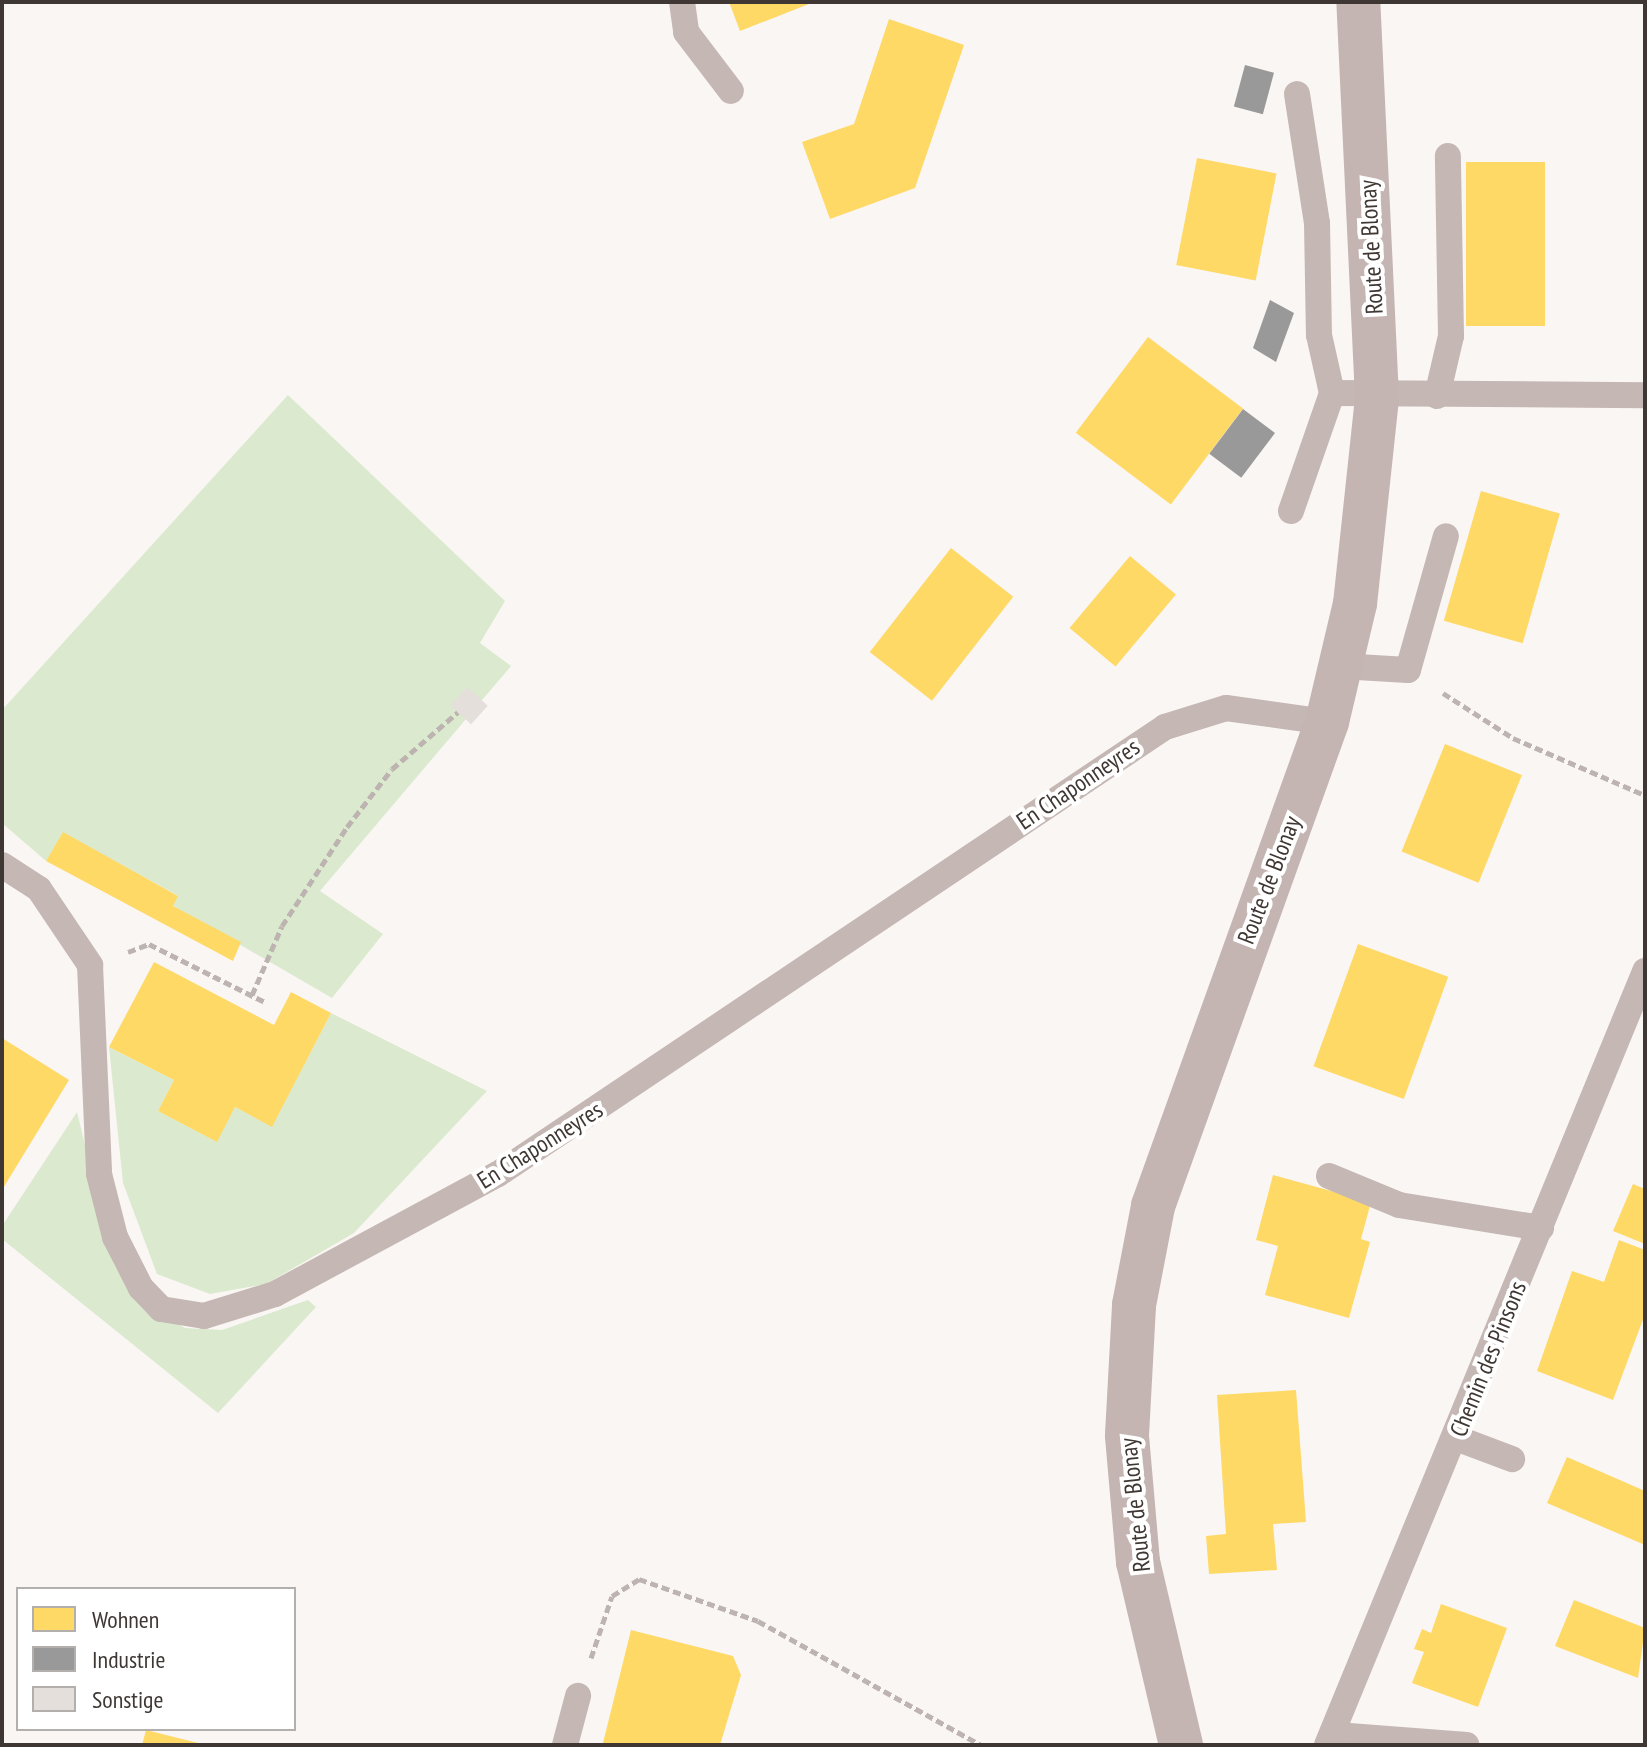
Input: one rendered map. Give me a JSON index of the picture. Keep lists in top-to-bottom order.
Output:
{
  "streets": {
    "street": ["Route de Blonay"],
    "lane": ["En Chaponneyres", "Chemin des Pinsons"]
  },
  "crossings": [
    ["Route de Blonay", "En Chaponneyres"]
  ],
  "legend": ["Wohnen", "Industrie", "Sonstige"]
}
